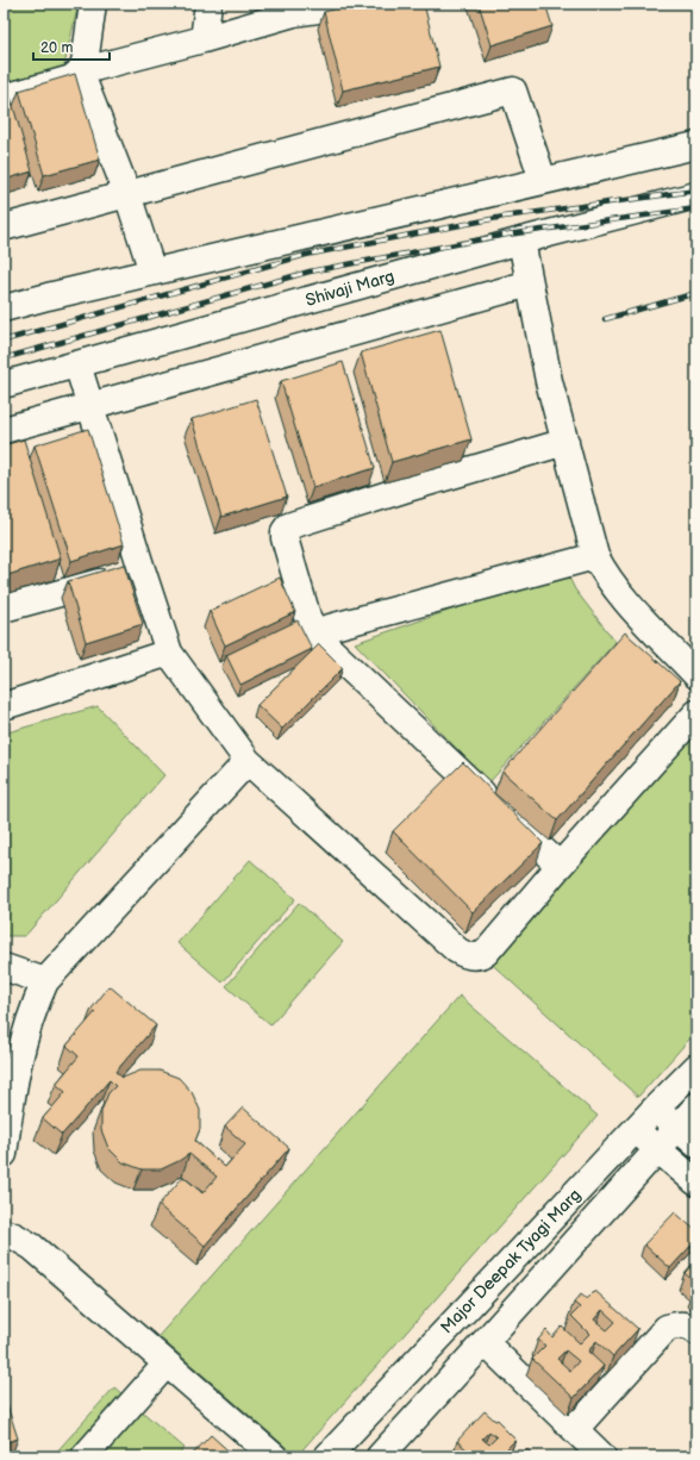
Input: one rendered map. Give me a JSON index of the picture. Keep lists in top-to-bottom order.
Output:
{
  "streets": {
    "street": ["Shivaji Marg", "Major Deepak Tyagi Marg"]
  },
  "scale_bar": "20 m"
}
